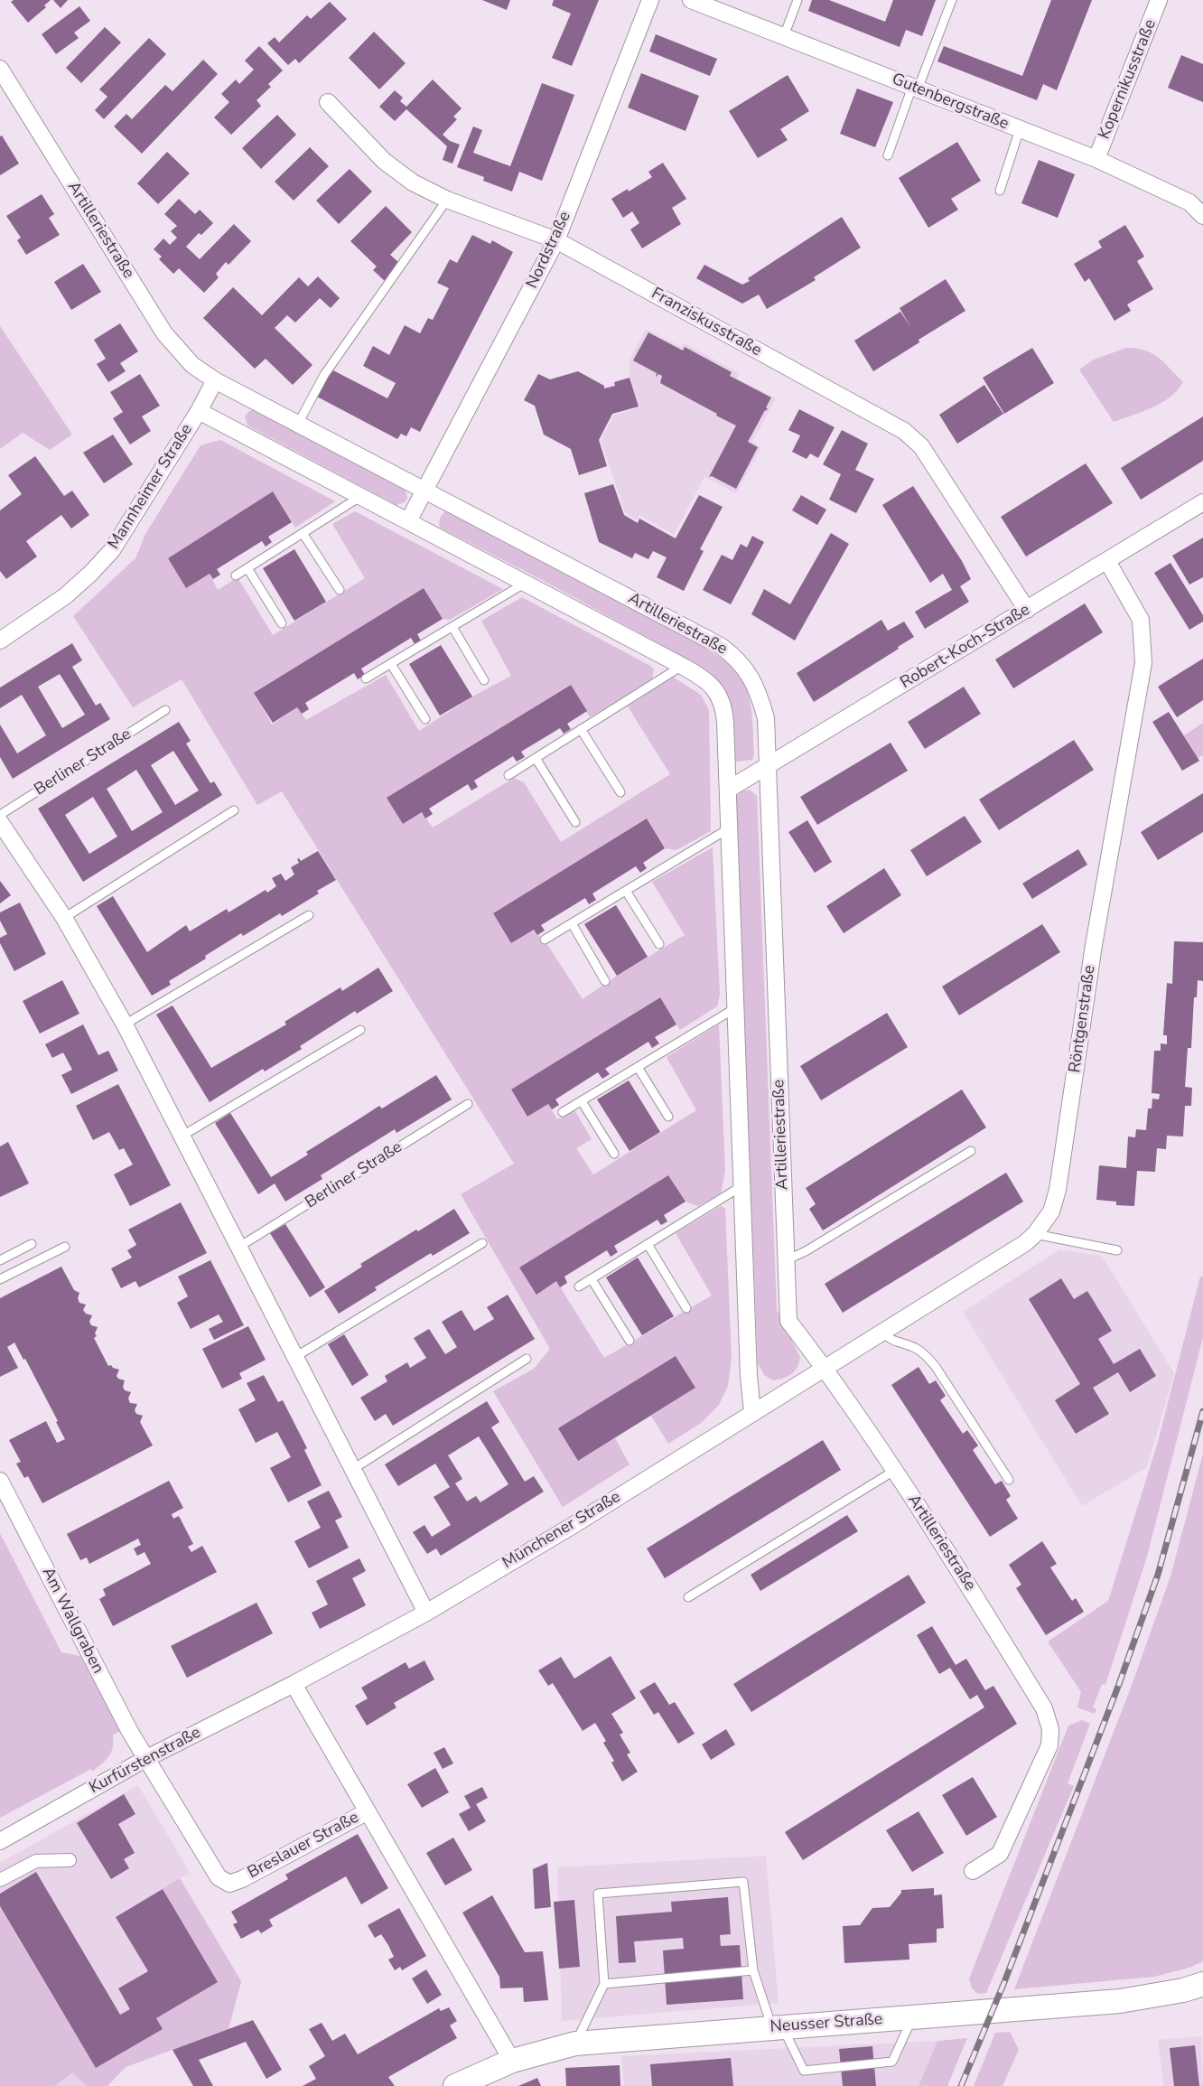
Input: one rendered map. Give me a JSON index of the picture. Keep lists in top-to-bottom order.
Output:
{
  "streets": {
    "main road": ["Neusser Straße"],
    "street": [
      "Kopernikusstraße",
      "Gutenbergstraße",
      "Artilleriestraße",
      "Nordstraße",
      "Franziskusstraße",
      "Mannheimer Straße",
      "Robert-Koch-Straße",
      "Röntgenstraße",
      "Münchener Straße",
      "Am Wallgraben",
      "Kurfürstenstraße",
      "Breslauer Straße"
    ],
    "lane": ["Berliner Straße"]
  },
  "crossings": [
    ["Kopernikusstraße", "Gutenbergstraße"],
    ["Artilleriestraße", "Nordstraße"],
    ["Artilleriestraße", "Robert-Koch-Straße"],
    ["Artilleriestraße", "Röntgenstraße"],
    ["Artilleriestraße", "Münchener Straße"],
    ["Nordstraße", "Franziskusstraße"],
    ["Franziskusstraße", "Robert-Koch-Straße"],
    ["Robert-Koch-Straße", "Röntgenstraße"],
    ["Röntgenstraße", "Münchener Straße"],
    ["Münchener Straße", "Kurfürstenstraße"],
    ["Münchener Straße", "Breslauer Straße"],
    ["Am Wallgraben", "Kurfürstenstraße"],
    ["Am Wallgraben", "Breslauer Straße"],
    ["Kurfürstenstraße", "Breslauer Straße"],
    ["Breslauer Straße", "Neusser Straße"]
  ]
}
